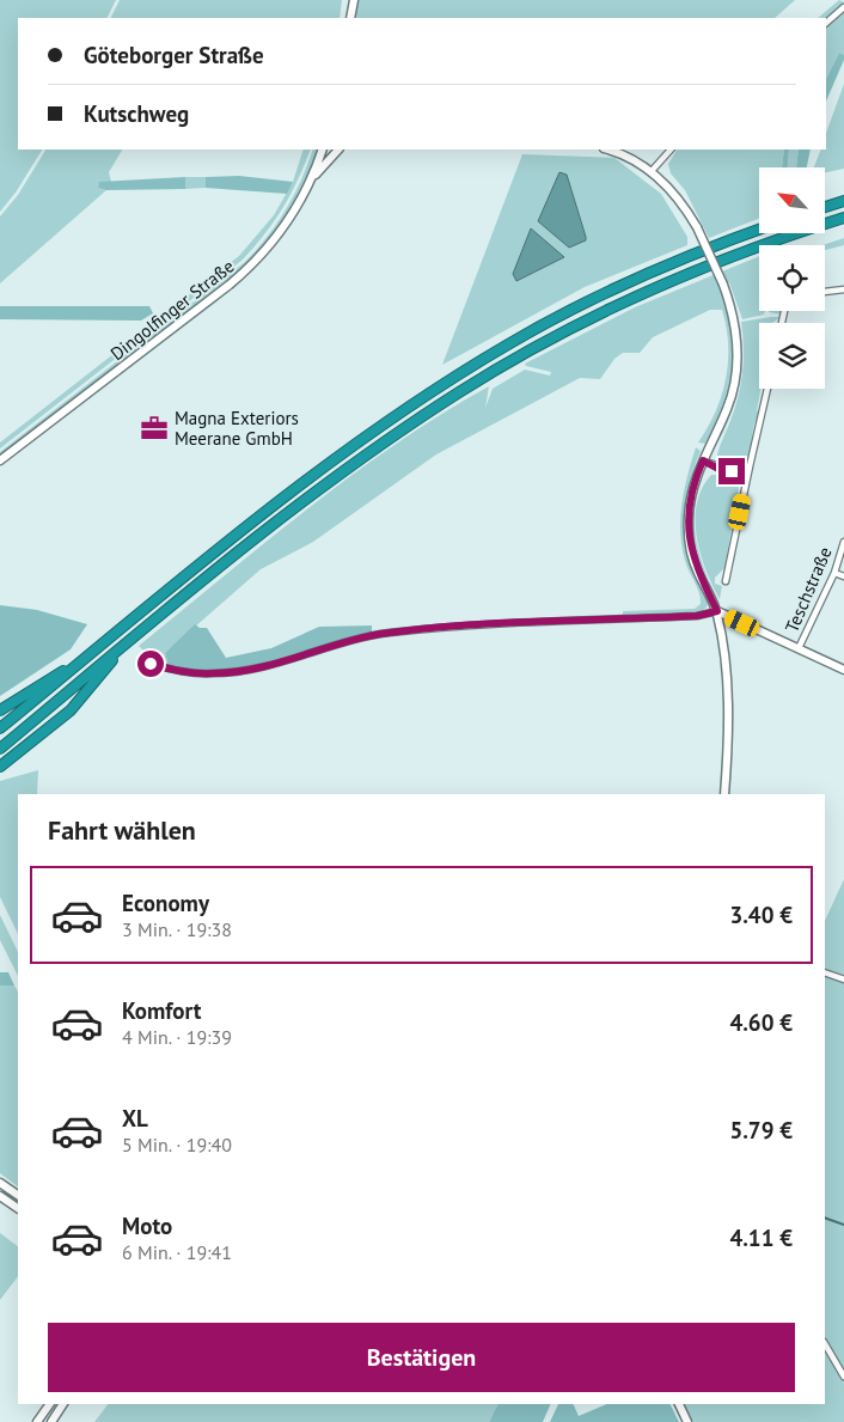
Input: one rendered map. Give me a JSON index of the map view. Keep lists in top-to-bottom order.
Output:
{
  "streets": {
    "street": ["Dingolfinger Straße", "Teschstraße"]
  },
  "places": {
    "office": ["Magna Exteriors Meerane GmbH"]
  },
  "north": "top left",
  "page": {
    "banner": ["Göteborger Straße", "Kutschweg"],
    "heading": "Fahrt wählen",
    "list": [
      {
        "name": "Economy",
        "note": "3 Min. · 19:38",
        "value": "3.40 €"
      },
      {
        "name": "Komfort",
        "note": "4 Min. · 19:39",
        "value": "4.60 €"
      },
      {
        "name": "XL",
        "note": "5 Min. · 19:40",
        "value": "5.79 €"
      },
      {
        "name": "Moto",
        "note": "6 Min. · 19:41",
        "value": "4.11 €"
      }
    ],
    "buttons": "Bestätigen"
  }
}
